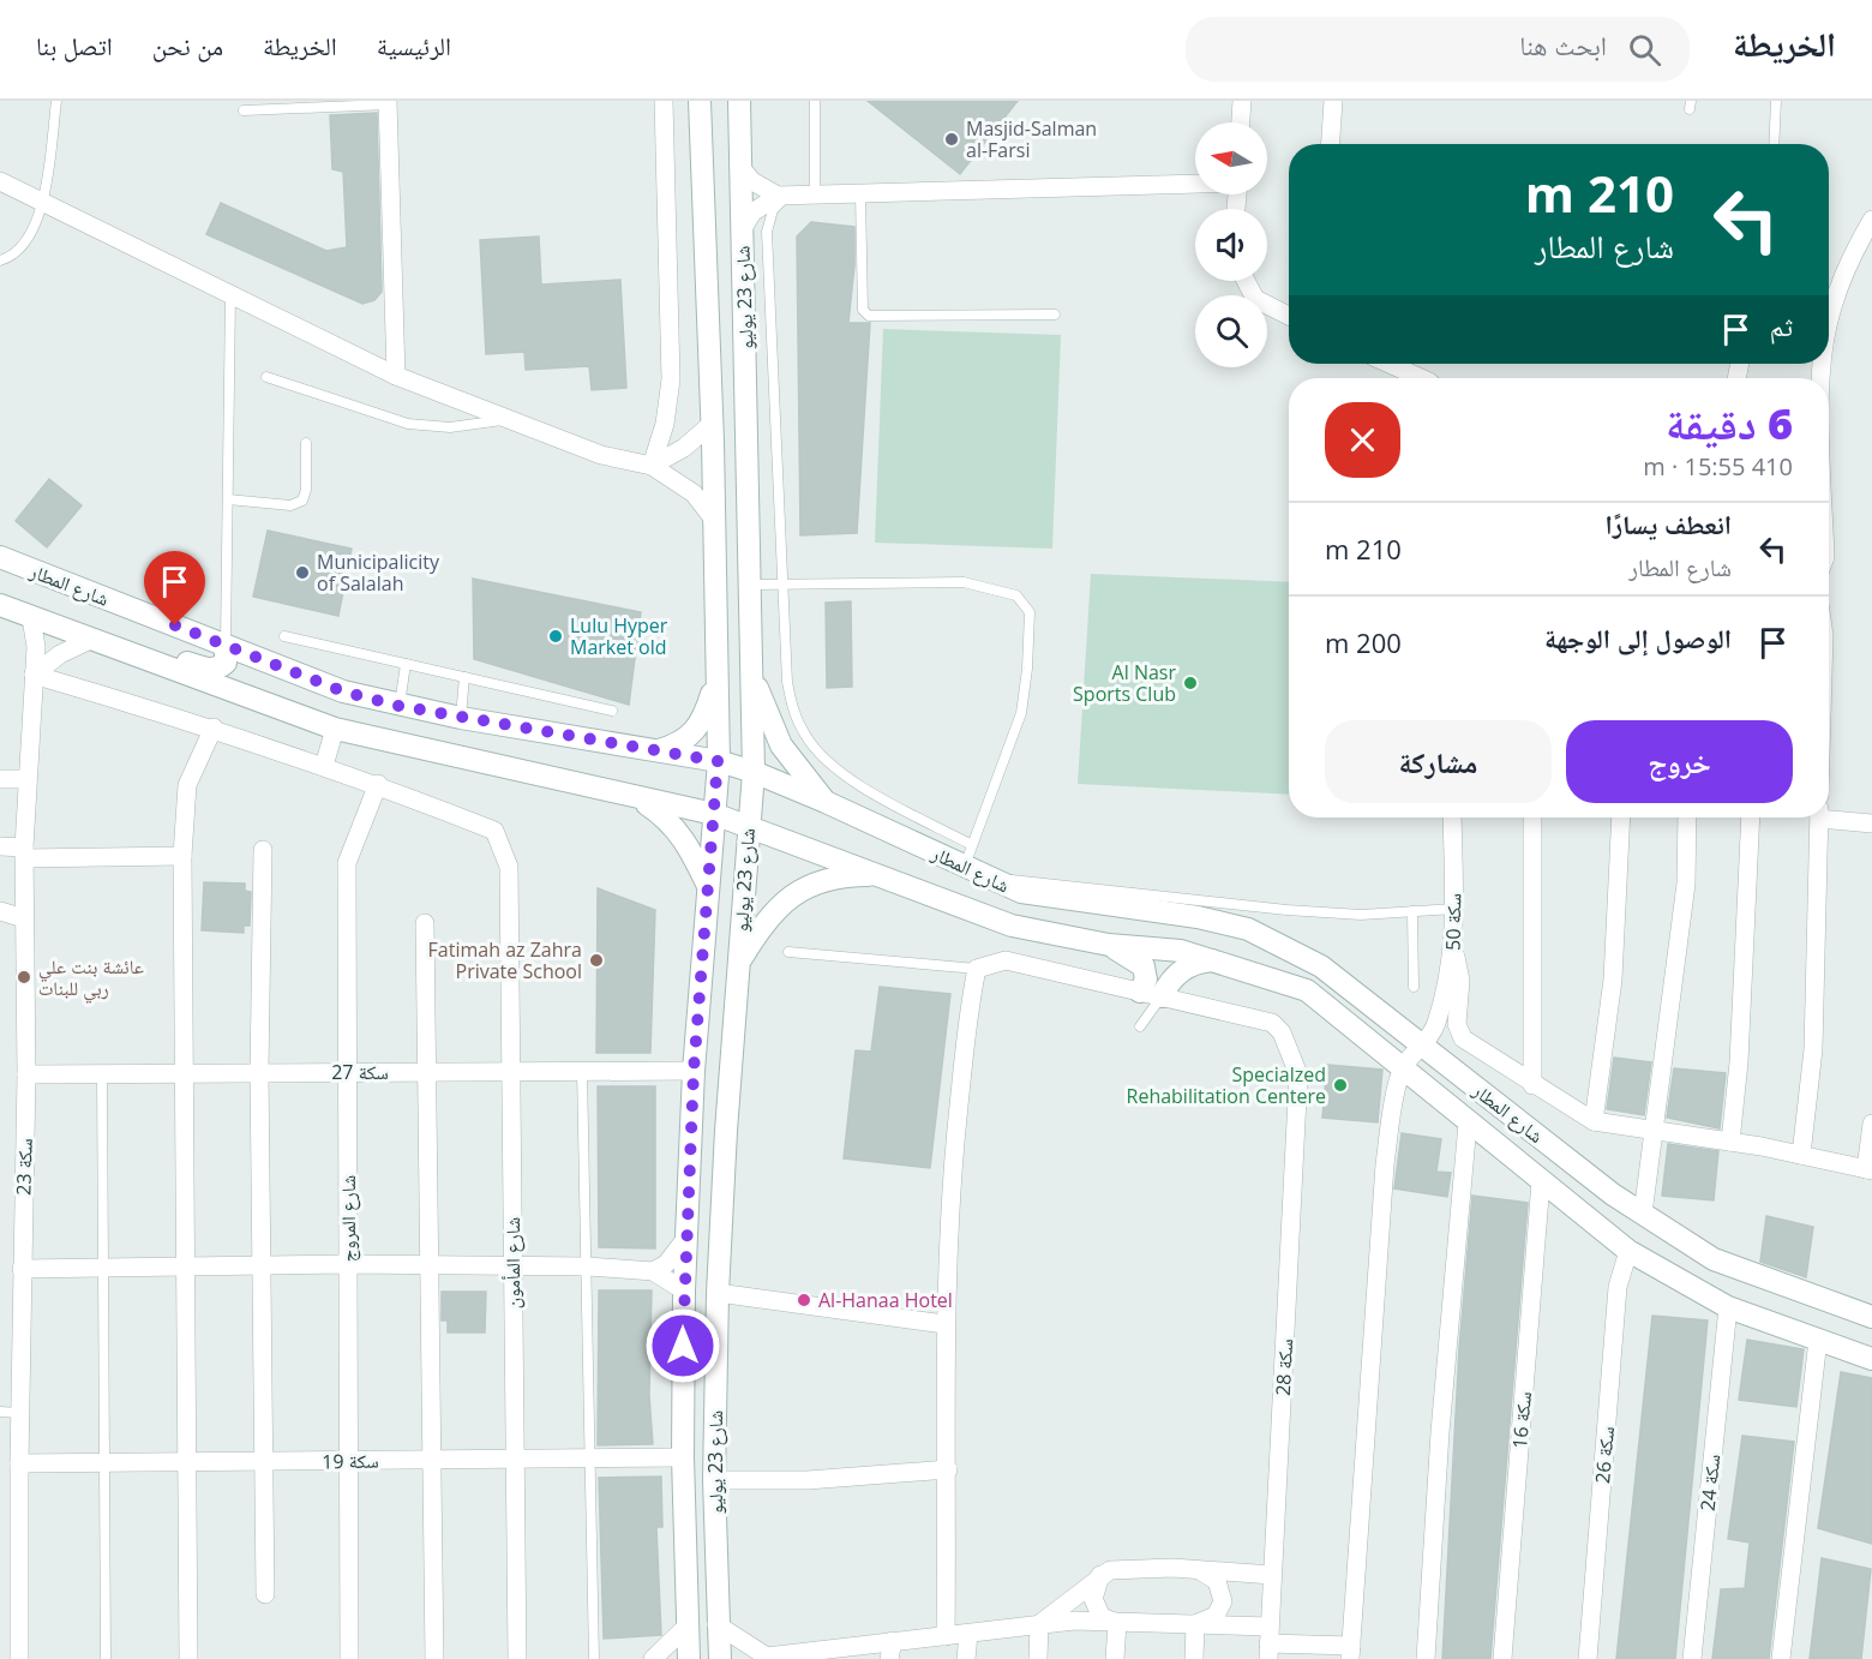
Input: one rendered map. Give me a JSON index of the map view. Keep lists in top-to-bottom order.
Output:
{
  "streets": {
    "street": [
      "شارع 23 يوليو",
      "شارع المطار",
      "سكة 50",
      "سكة 27",
      "23 سكة",
      "شارع المروج",
      "شارع المأمون",
      "سكة 28",
      "سكة 16",
      "سكة 26",
      "سكة 19",
      "سكة 24"
    ]
  },
  "crossings": [
    ["شارع 23 يوليو", "شارع المطار"],
    ["شارع 23 يوليو", "سكة 27"],
    ["شارع 23 يوليو", "سكة 19"],
    ["شارع المطار", "سكة 50"],
    ["شارع المطار", "23 سكة"],
    ["شارع المطار", "سكة 16"],
    ["شارع المطار", "سكة 26"],
    ["شارع المطار", "سكة 24"],
    ["سكة 27", "23 سكة"],
    ["سكة 27", "شارع المروج"],
    ["سكة 27", "شارع المأمون"],
    ["23 سكة", "سكة 19"],
    ["شارع المروج", "شارع المأمون"],
    ["شارع المروج", "سكة 19"],
    ["شارع المأمون", "سكة 19"]
  ],
  "places": [
    "Masjid-Salman al-Farsi",
    "Municipalicity of Salalah",
    "Lulu Hyper Market old",
    "Al Nasr Sports Club",
    "Fatimah az Zahra Private School",
    "عائشة بنت علي ربي للبنات",
    "Specialzed Rehabilitation Centere",
    "Al-Hanaa Hotel"
  ],
  "north": "left",
  "page": {
    "header": "الخريطة",
    "search": "ابحث هنا",
    "nav": [
      "الرئيسية",
      "الخريطة",
      "من نحن",
      "اتصل بنا"
    ],
    "turn": ["210 m", "شارع المطار"],
    "then": "ثم",
    "heading": ["6 دقيقة", "410 m · 15:55"],
    "list": [
      {
        "name": "انعطف يسارًا",
        "note": "شارع المطار",
        "value": "210 m"
      },
      {
        "name": "الوصول إلى الوجهة",
        "value": "200 m"
      }
    ],
    "buttons": ["خروج", "مشاركة"]
  }
}
